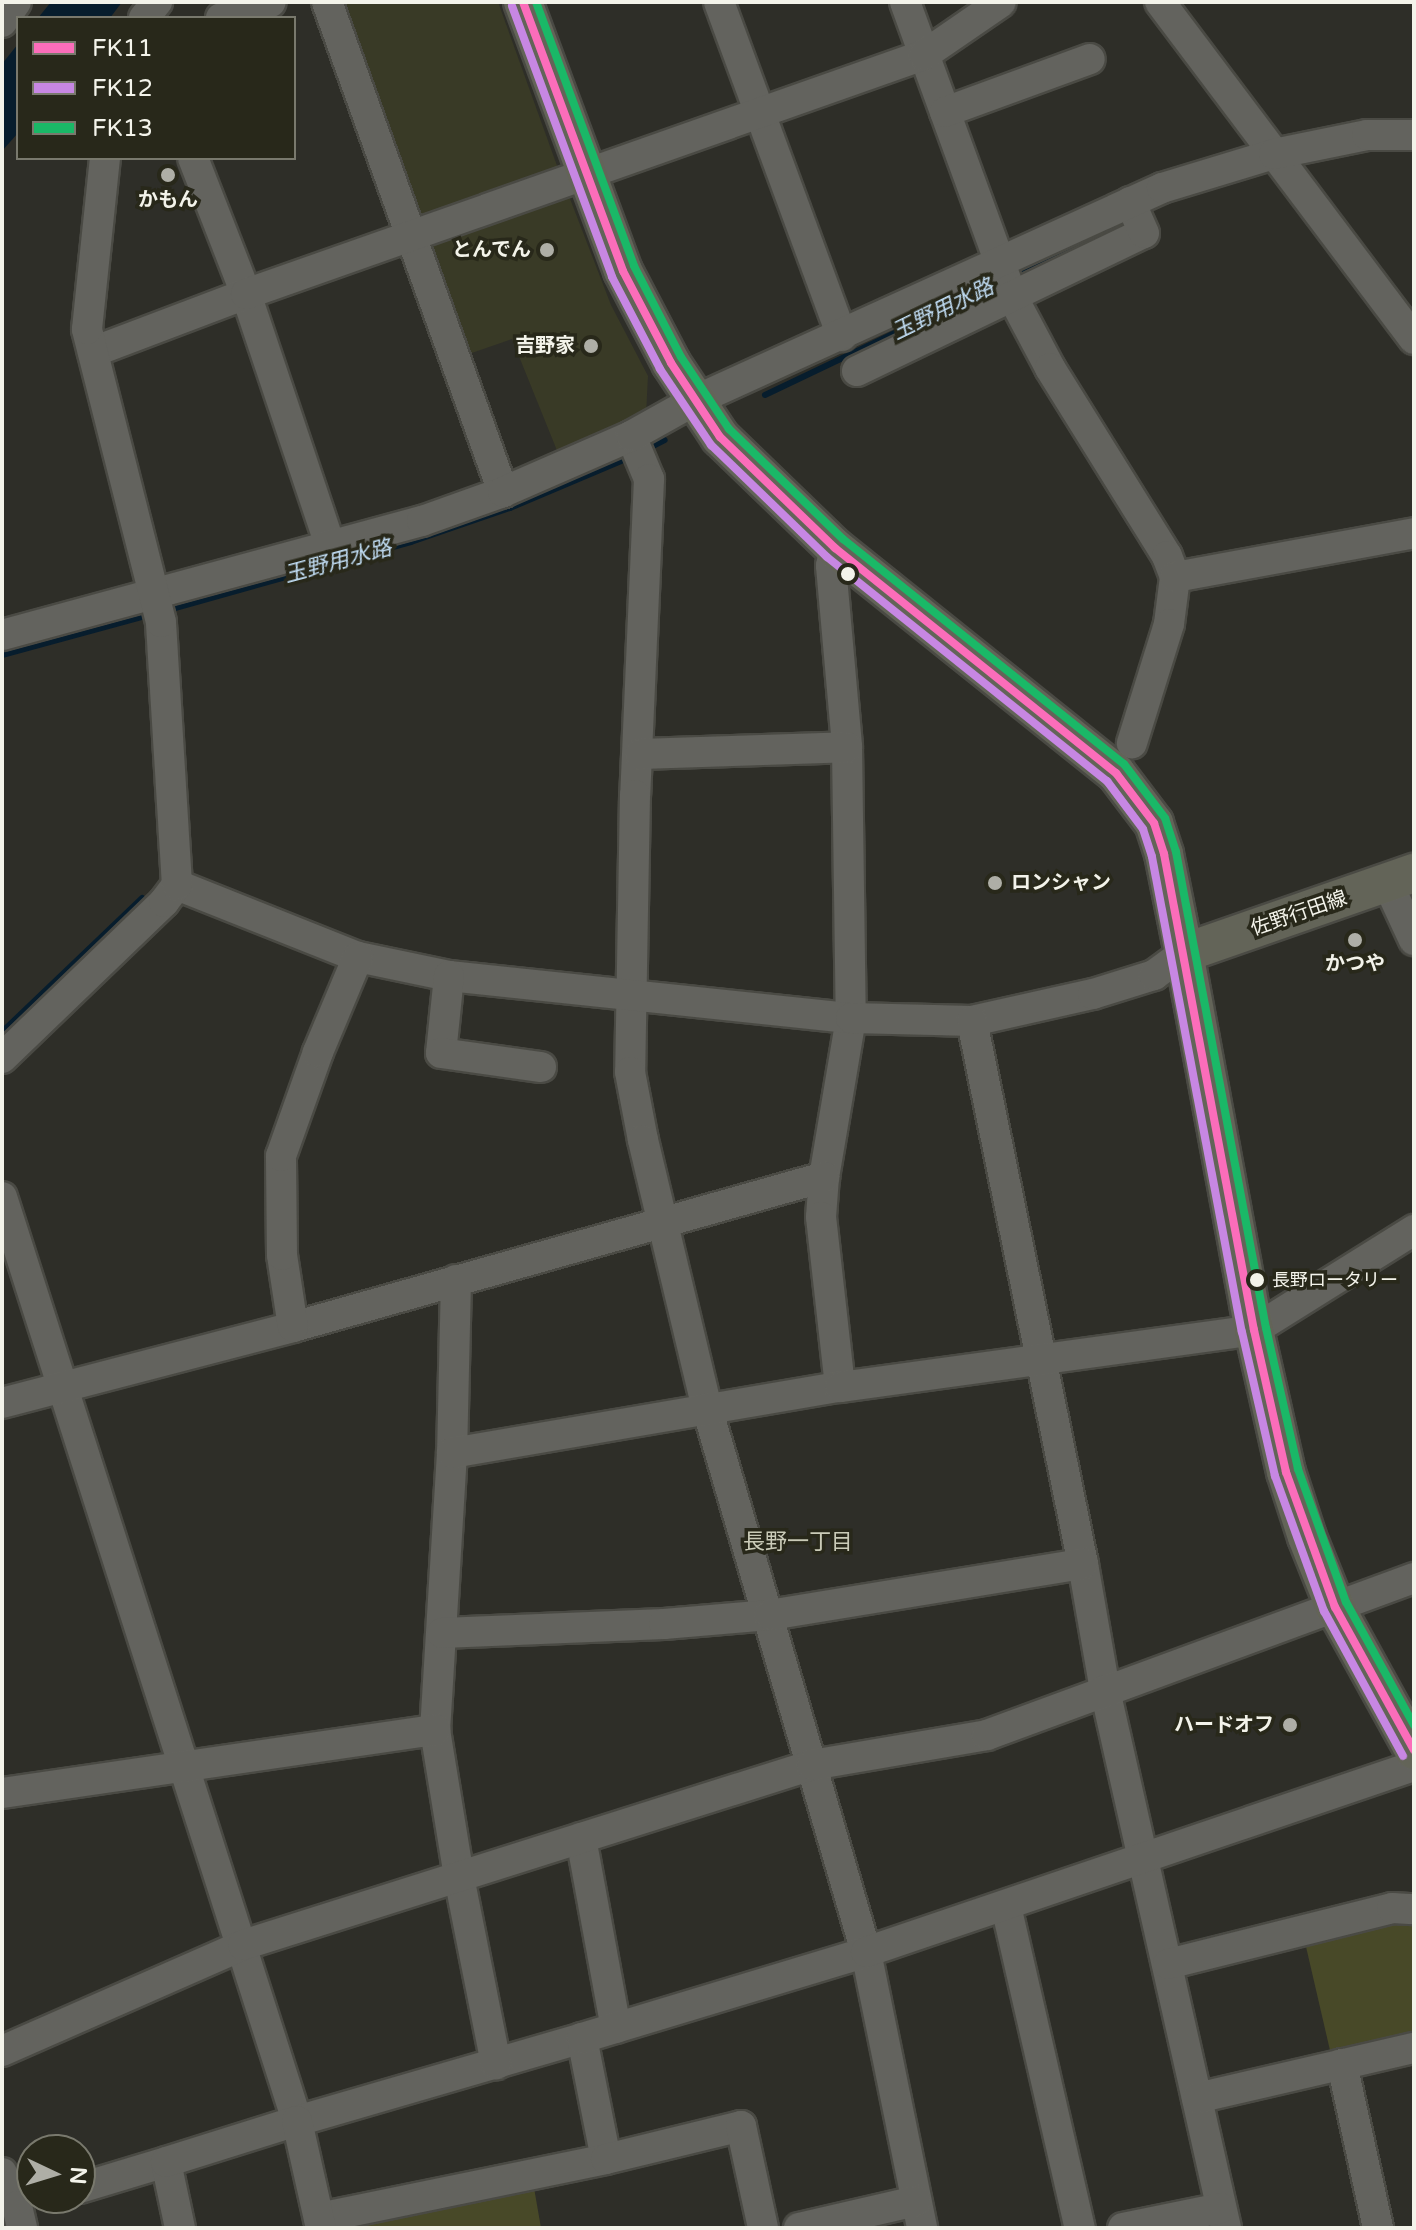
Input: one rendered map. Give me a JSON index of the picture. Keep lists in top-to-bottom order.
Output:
{
  "streets": {
    "main road": ["佐野行田線"]
  },
  "districts": ["長野一丁目"],
  "water": ["玉野用水路"],
  "places": [
    "かもん",
    "とんでん",
    "吉野家",
    "ロンシャン",
    "かつや",
    "長野ロータリー",
    "ハードオフ"
  ],
  "lines": ["transit line FK11", "transit line FK13", "transit line FK12"],
  "legend": ["FK11", "FK12", "FK13"],
  "north": "right"
}
